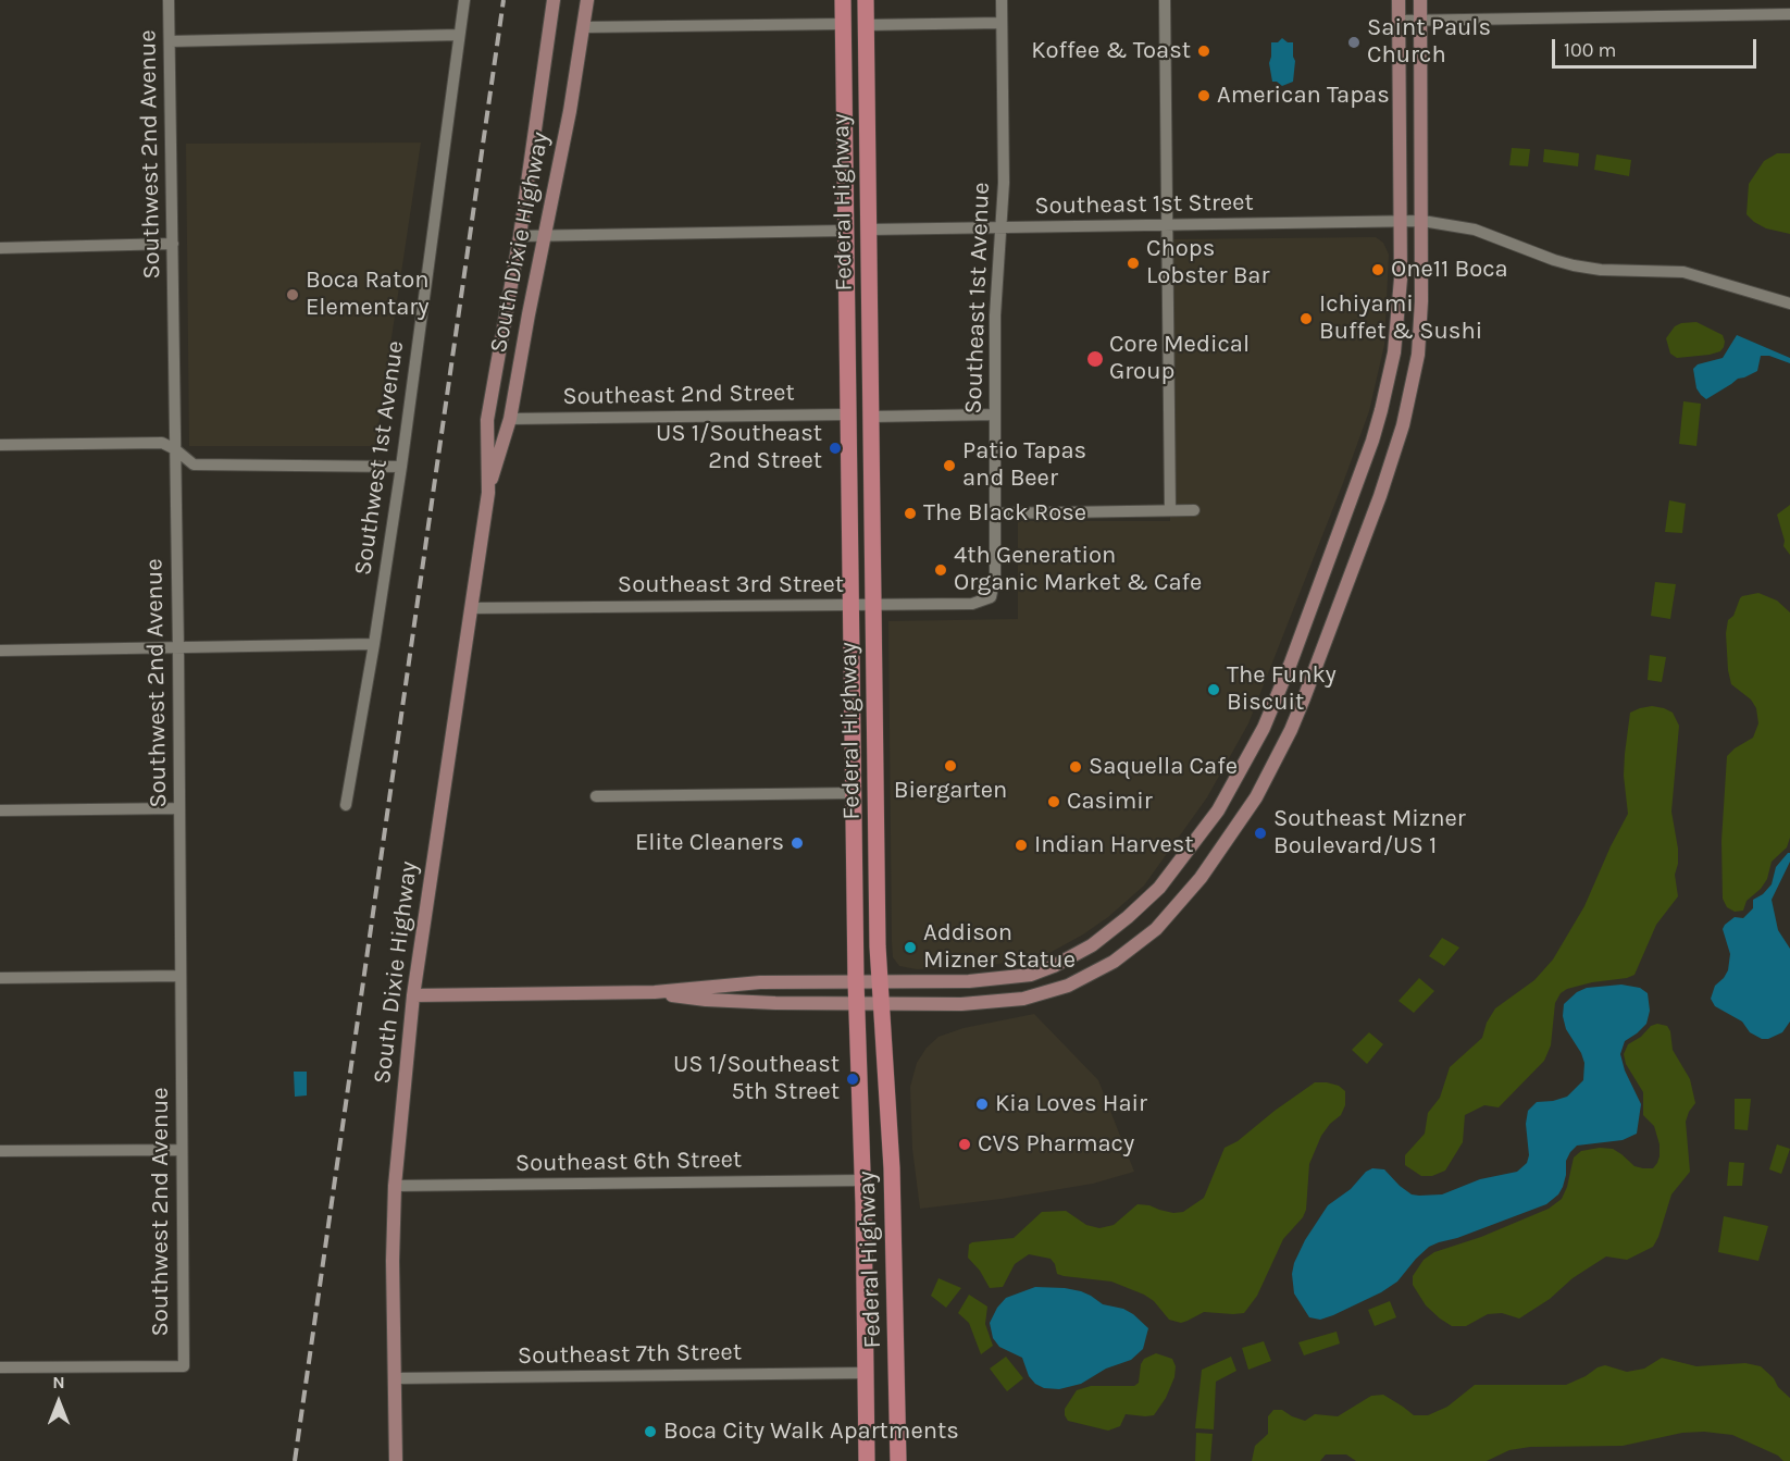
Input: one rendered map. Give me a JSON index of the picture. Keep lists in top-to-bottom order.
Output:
{
  "streets": {
    "main road": ["Federal Highway", "South Dixie Highway"],
    "street": [
      "Southwest 2nd Avenue",
      "Southeast 1st Street",
      "Southeast 1st Avenue",
      "Southeast 2nd Street",
      "Southwest 1st Avenue",
      "Southeast 3rd Street",
      "Southeast 6th Street",
      "Southeast 7th Street"
    ]
  },
  "crossings": [
    ["Federal Highway", "Southeast 1st Street"],
    ["Federal Highway", "Southeast 2nd Street"],
    ["Federal Highway", "Southeast 3rd Street"],
    ["Federal Highway", "Southeast 6th Street"],
    ["Federal Highway", "Southeast 7th Street"],
    ["Southeast 1st Street", "Southeast 1st Avenue"],
    ["South Dixie Highway", "Southeast 2nd Street"],
    ["South Dixie Highway", "Southeast 3rd Street"],
    ["South Dixie Highway", "Southeast 6th Street"],
    ["South Dixie Highway", "Southeast 7th Street"],
    ["Southeast 1st Avenue", "Southeast 3rd Street"]
  ],
  "places": [
    "Saint Pauls Church",
    "Koffee & Toast",
    "American Tapas",
    "Chops Lobster Bar",
    "One11 Boca",
    "Boca Raton Elementary",
    "Ichiyami Buffet & Sushi",
    "Core Medical Group",
    "US 1/Southeast 2nd Street",
    "Patio Tapas and Beer",
    "The Black Rose",
    "4th Generation Organic Market & Cafe",
    "The Funky Biscuit",
    "Biergarten",
    "Saquella Cafe",
    "Casimir",
    "Southeast Mizner Boulevard/US 1",
    "Elite Cleaners",
    "Indian Harvest",
    "Addison Mizner Statue",
    "US 1/Southeast 5th Street",
    "Kia Loves Hair",
    "CVS Pharmacy",
    "Boca City Walk Apartments"
  ],
  "scale_bar": "100 m",
  "north": "top"
}
